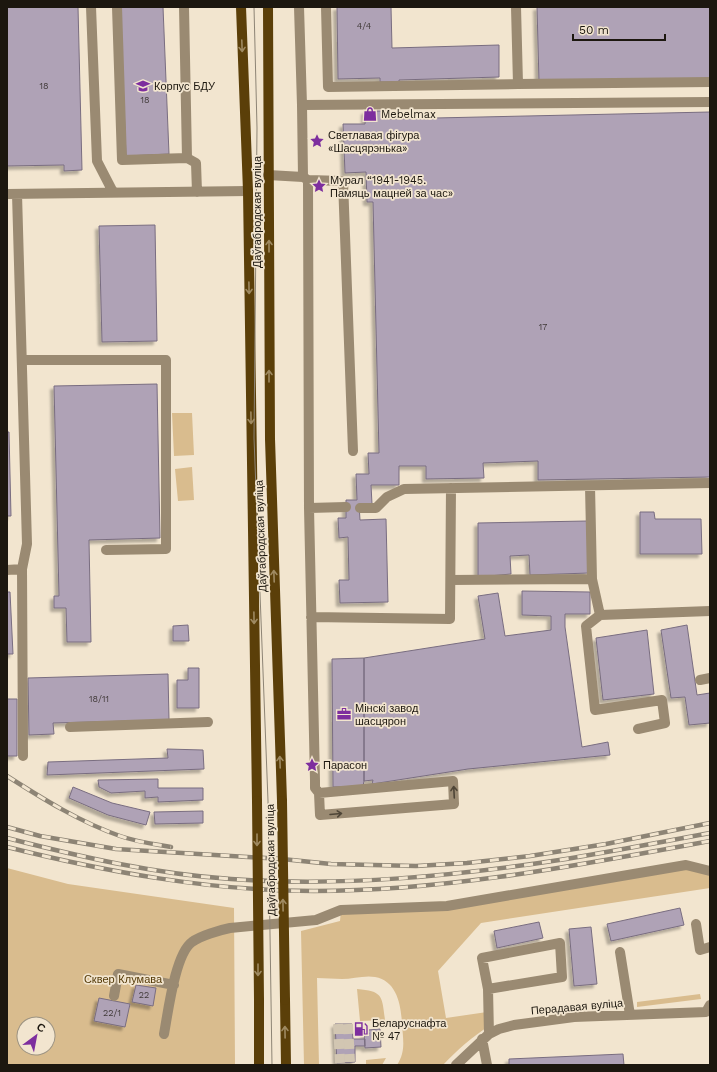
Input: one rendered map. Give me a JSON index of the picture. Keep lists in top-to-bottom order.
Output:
{
  "streets": {
    "main road": ["Даўгабродская вуліца"],
    "street": ["Перадавая вуліца"]
  },
  "parks": ["Сквер Клумава"],
  "places": {
    "school or university": ["Корпус БДУ"],
    "shop": ["Mebelmax"],
    "place": ["Светлавая фігура «Шасцярэнька»", "Мурал “1941-1945. Памяць мацней за час»", "Парасон"],
    "office": ["Мінскі завод шасцярон"],
    "fuel station": ["Беларуснафта № 47"]
  },
  "house_numbers": [
    "4/4",
    "18",
    "18",
    "17",
    "18/11",
    "22",
    "22/1"
  ],
  "scale_bar": "50 m",
  "north": "top right"
}
